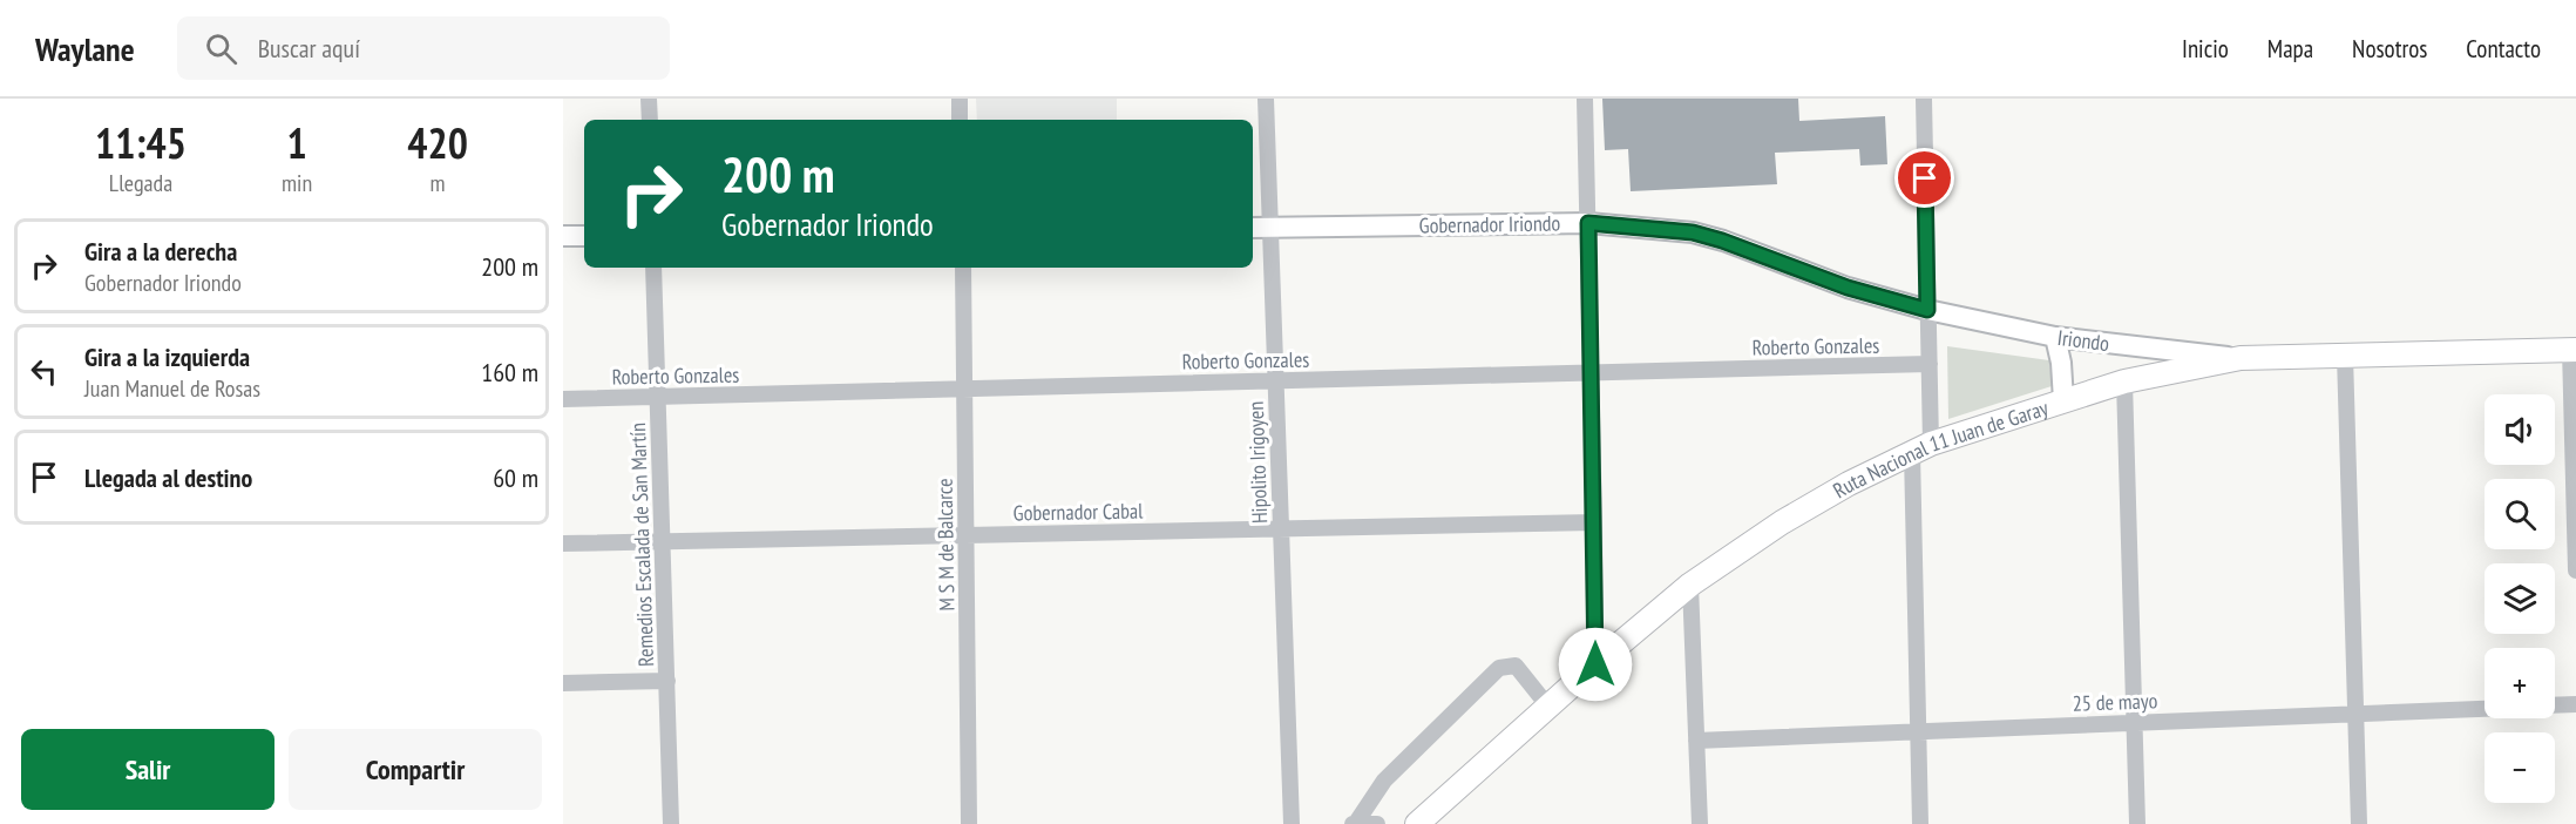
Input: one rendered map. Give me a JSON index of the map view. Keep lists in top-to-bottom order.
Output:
{
  "streets": {
    "highway": ["Ruta Nacional 11 Juan de Garay"],
    "main road": ["Gobernador Iriondo", "Iriondo"],
    "street": [
      "Roberto Gonzales",
      "Hipolito Irigoyen",
      "Gobernador Cabal",
      "Remedios Escalada de San Martín",
      "M S M de Balcarce",
      "25 de mayo"
    ]
  },
  "crossings": [
    ["Gobernador Iriondo", "Iriondo"],
    ["Gobernador Iriondo", "Hipolito Irigoyen"],
    ["Iriondo", "Ruta Nacional 11 Juan de Garay"],
    ["Roberto Gonzales", "Hipolito Irigoyen"],
    ["Roberto Gonzales", "Remedios Escalada de San Martín"],
    ["Roberto Gonzales", "M S M de Balcarce"],
    ["Hipolito Irigoyen", "Gobernador Cabal"],
    ["Gobernador Cabal", "Remedios Escalada de San Martín"],
    ["Gobernador Cabal", "M S M de Balcarce"]
  ],
  "page": {
    "header": "Waylane",
    "search": "Buscar aquí",
    "nav": [
      "Inicio",
      "Mapa",
      "Nosotros",
      "Contacto"
    ],
    "eta": [
      "11:45",
      "Llegada",
      "1",
      "min",
      "420",
      "m"
    ],
    "turn": ["200 m", "Gobernador Iriondo"],
    "list": [
      {
        "name": "Gira a la derecha",
        "note": "Gobernador Iriondo",
        "value": "200 m"
      },
      {
        "name": "Gira a la izquierda",
        "note": "Juan Manuel de Rosas",
        "value": "160 m"
      },
      {
        "name": "Llegada al destino",
        "value": "60 m"
      }
    ],
    "map_buttons": ["+", "−"],
    "buttons": ["Salir", "Compartir"]
  }
}
